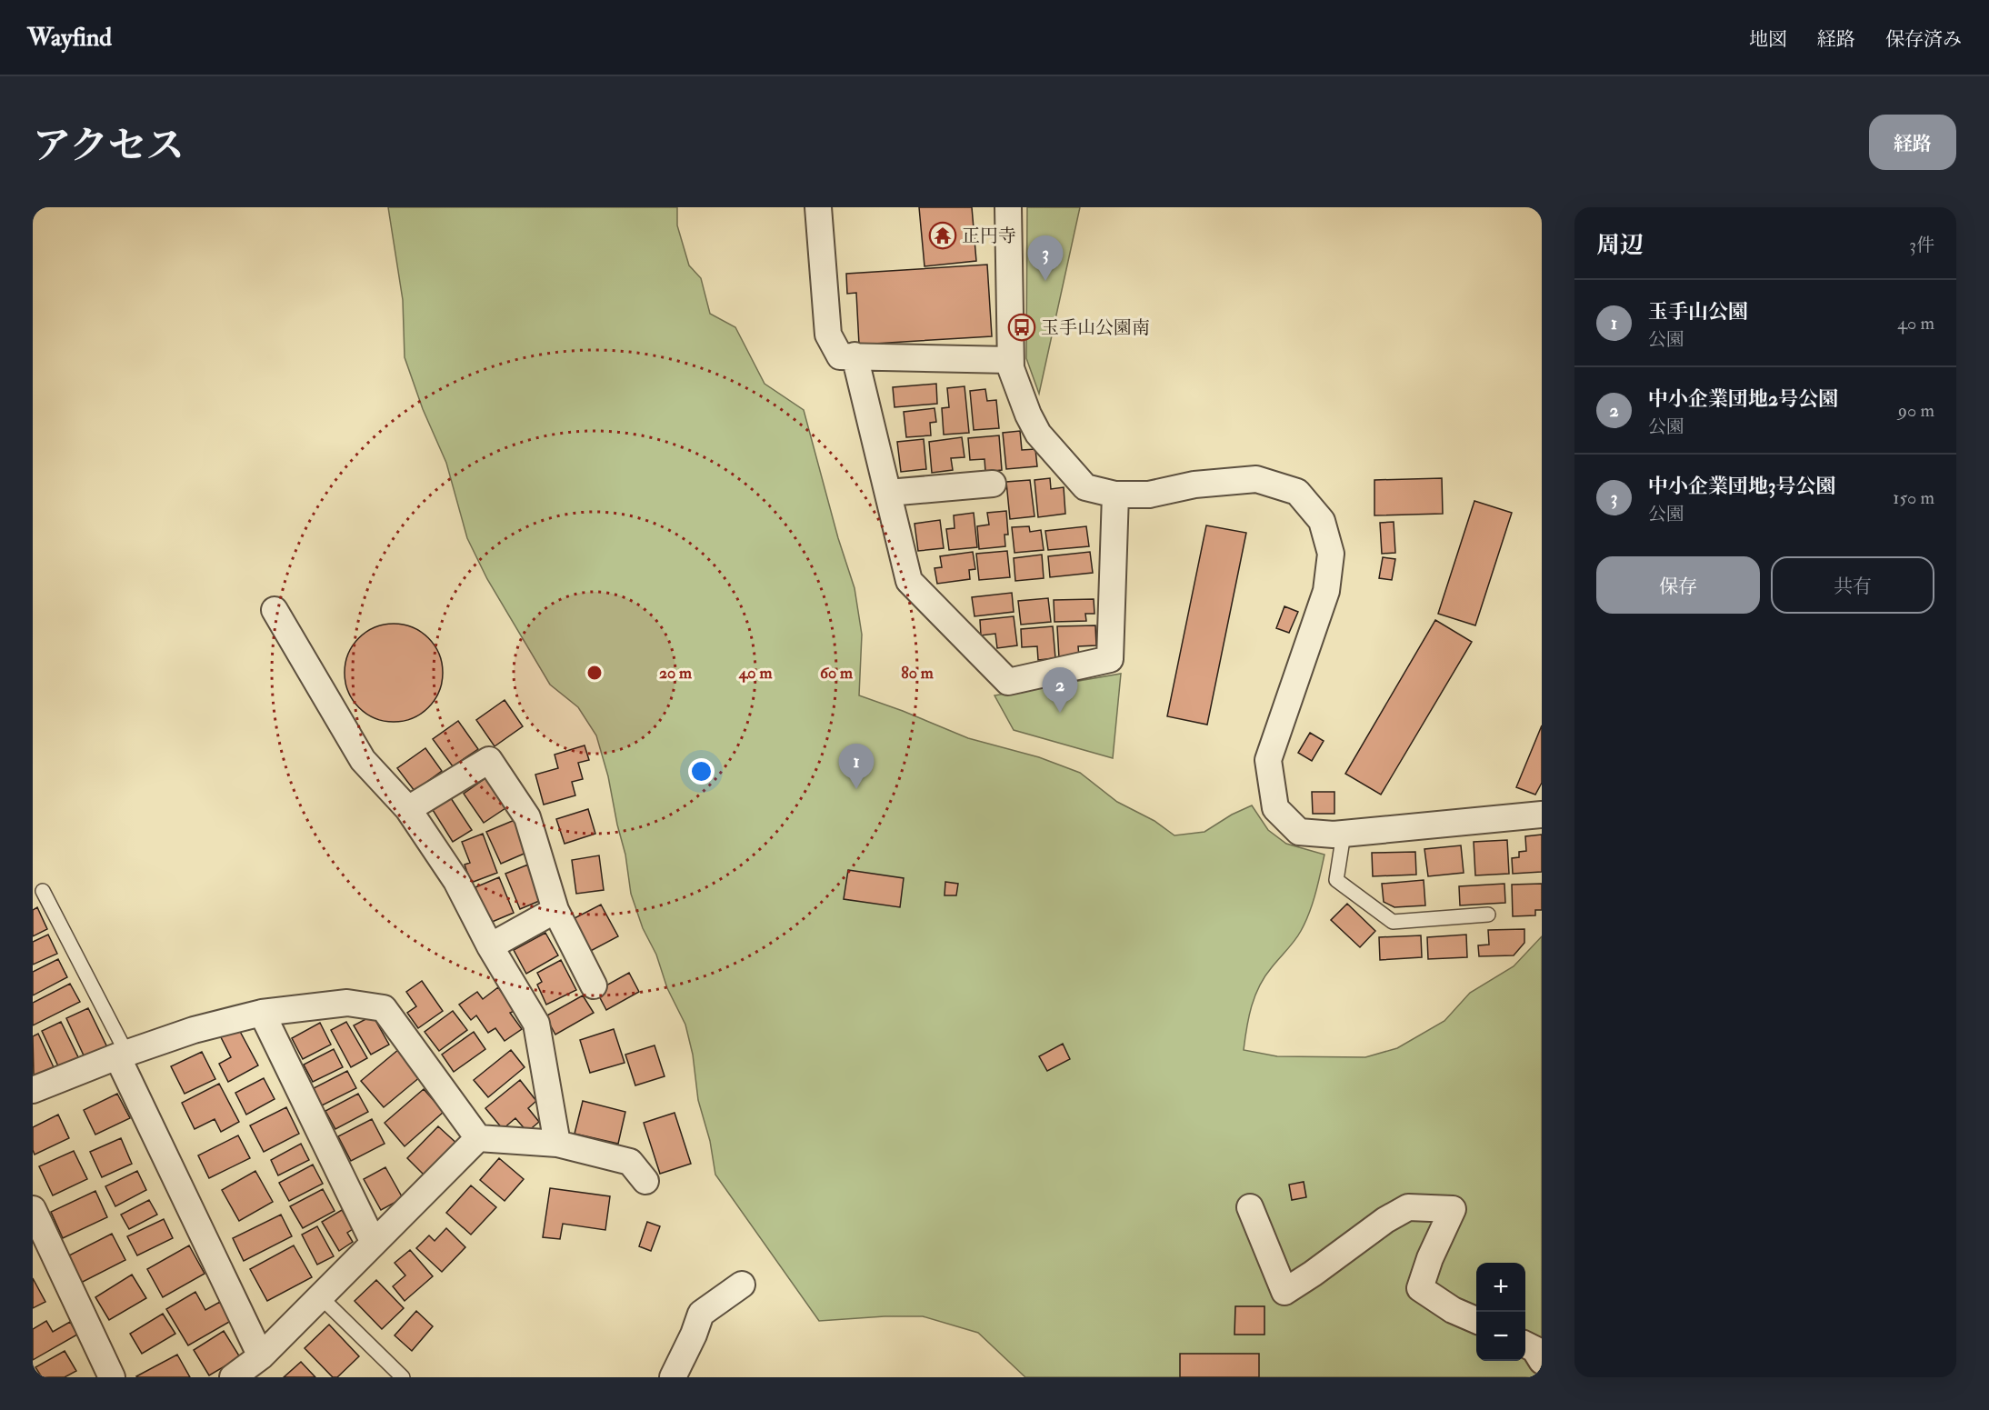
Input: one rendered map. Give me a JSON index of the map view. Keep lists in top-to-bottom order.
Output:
{
  "places": {
    "temple": ["正円寺"],
    "bus stop": ["玉手山公園南"]
  },
  "page": {
    "header": "Wayfind",
    "nav": ["地図", "経路", "保存済み"],
    "title": "アクセス",
    "buttons": [
      "経路",
      ["保存", "共有"]
    ],
    "heading": ["周辺", "3件"],
    "pins": ["3", "2", "1"],
    "list": [
      {
        "mark": "1",
        "name": "玉手山公園",
        "note": "公園",
        "value": "40 m"
      },
      {
        "mark": "2",
        "name": "中小企業団地2号公園",
        "note": "公園",
        "value": "90 m"
      },
      {
        "mark": "3",
        "name": "中小企業団地3号公園",
        "note": "公園",
        "value": "150 m"
      }
    ],
    "map_buttons": ["+", "−"]
  },
  "rings": [
    "20 m",
    "40 m",
    "60 m",
    "80 m"
  ]
}
